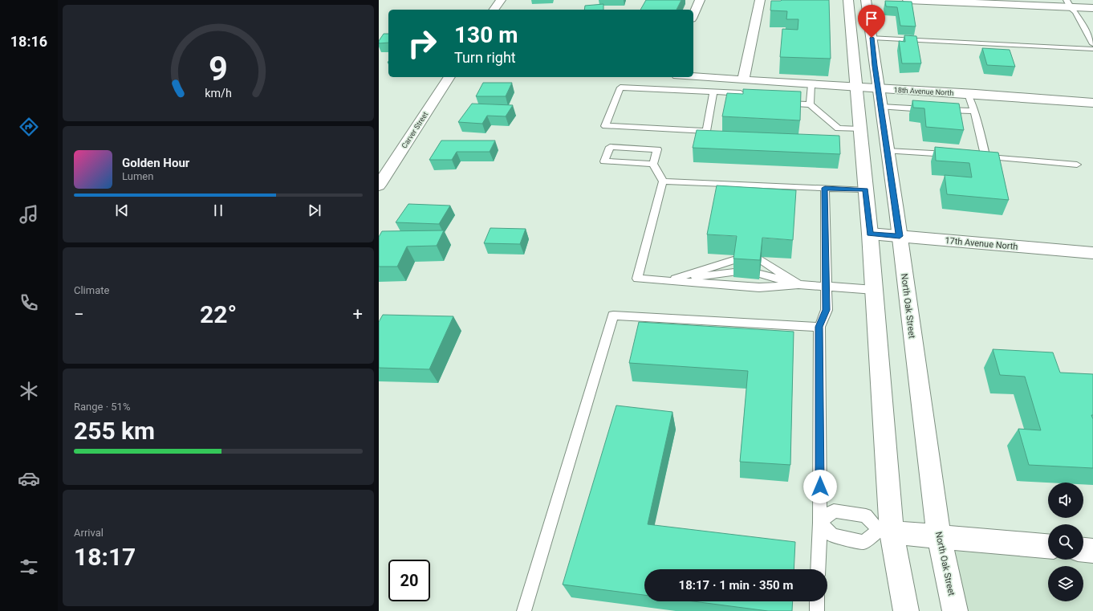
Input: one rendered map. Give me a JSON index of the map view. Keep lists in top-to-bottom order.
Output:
{
  "streets": {
    "main road": [
      "18th Avenue North",
      "Carver Street",
      "17th Avenue North",
      "North Oak Street"
    ]
  },
  "crossings": [
    ["18th Avenue North", "North Oak Street"],
    ["17th Avenue North", "North Oak Street"]
  ],
  "page": {
    "tabs": "18:16",
    "turn": ["130 m", "Turn right"],
    "song": ["Golden Hour", "Lumen"],
    "tile": [
      "Climate",
      ["Range · 51%", "255 km"],
      ["Arrival", "18:17"]
    ],
    "heat": ["−", "22°", "+"],
    "limit": "20",
    "trip": "18:17 · 1 min · 350 m",
    "gauge": ["9", "km/h"]
  }
}
